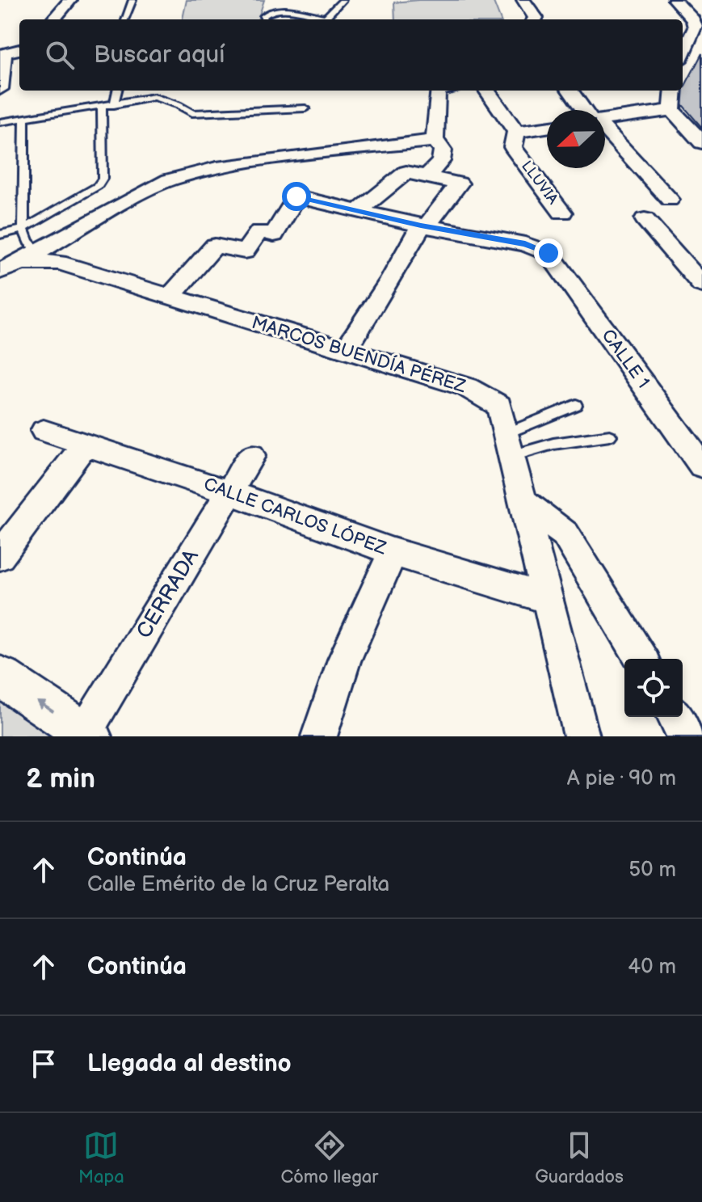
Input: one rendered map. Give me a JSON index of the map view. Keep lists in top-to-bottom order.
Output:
{
  "streets": {
    "street": [
      "LLUVIA",
      "MARCOS BUENDÍA PÉREZ",
      "CALLE 1",
      "CALLE CARLOS LÓPEZ",
      "CERRADA"
    ]
  },
  "crossings": [
    ["MARCOS BUENDÍA PÉREZ", "CALLE CARLOS LÓPEZ"],
    ["CALLE CARLOS LÓPEZ", "CERRADA"]
  ],
  "north": "left",
  "page": {
    "search": "Buscar aquí",
    "heading": ["2 min", "A pie · 90 m"],
    "list": [
      ["Continúa", "Calle Emérito de la Cruz Peralta", "50 m"],
      ["Continúa", "40 m"],
      "Llegada al destino"
    ],
    "nav": ["Mapa", "Cómo llegar", "Guardados"]
  }
}
